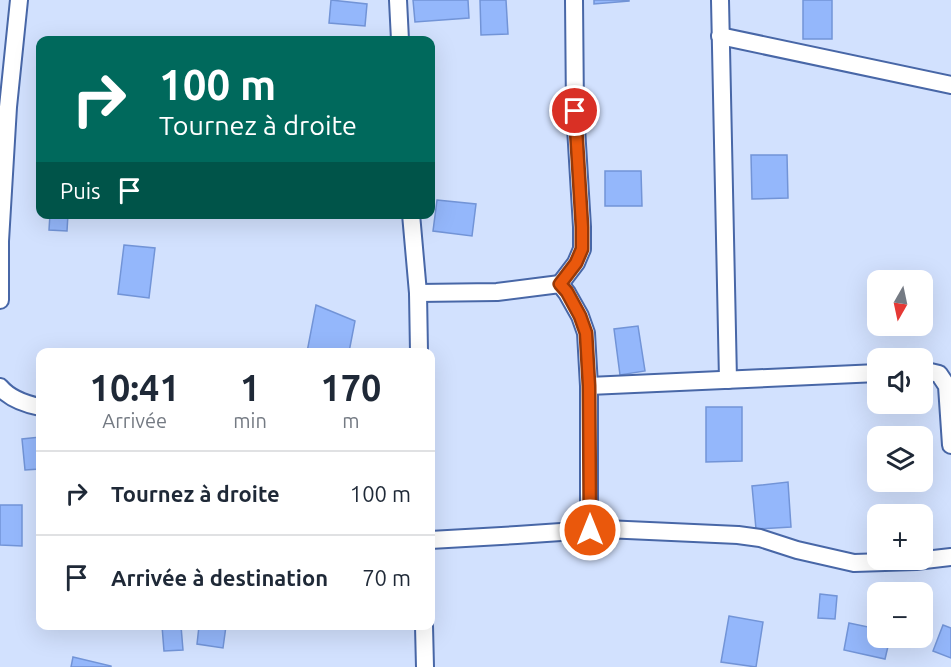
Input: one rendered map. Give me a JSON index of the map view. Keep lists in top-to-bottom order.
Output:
{
  "north": "bottom",
  "page": {
    "turn": ["100 m", "Tournez à droite"],
    "then": "Puis",
    "map_buttons": ["+", "−"],
    "eta": [
      "10:41",
      "Arrivée",
      "1",
      "min",
      "170",
      "m"
    ],
    "list": [
      {
        "name": "Tournez à droite",
        "value": "100 m"
      },
      {
        "name": "Arrivée à destination",
        "value": "70 m"
      }
    ]
  }
}
